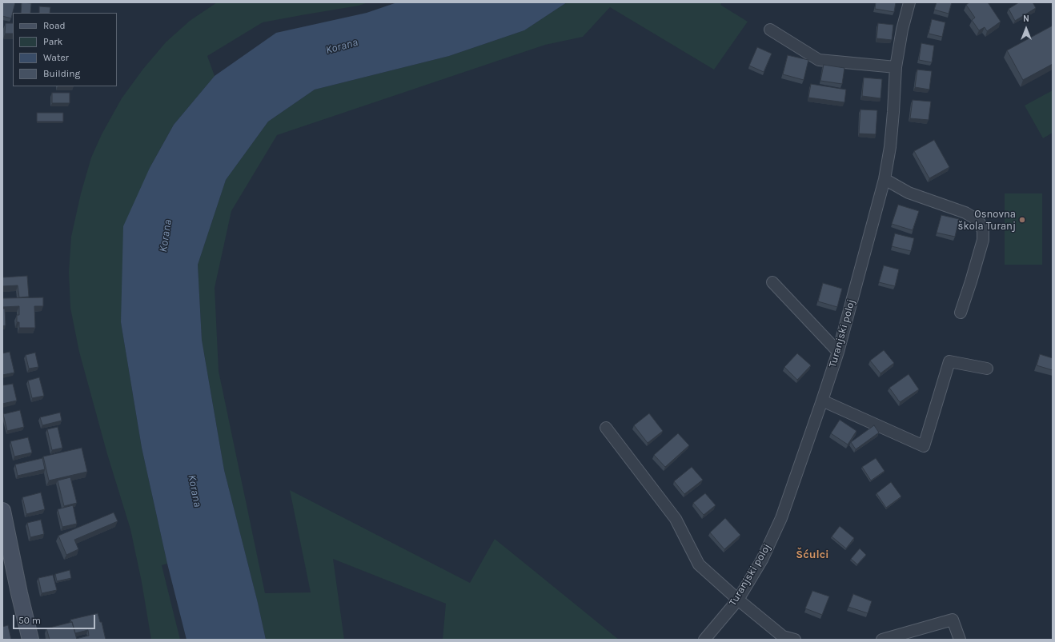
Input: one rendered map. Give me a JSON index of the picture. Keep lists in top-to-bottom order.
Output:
{
  "streets": {
    "street": ["Turanjski poloj"]
  },
  "districts": ["Šćulci"],
  "water": ["Korana"],
  "places": ["Osnovna škola Turanj"],
  "legend": [
    "Road",
    "Park",
    "Water",
    "Building"
  ],
  "scale_bar": "50 m",
  "north": "top"
}
